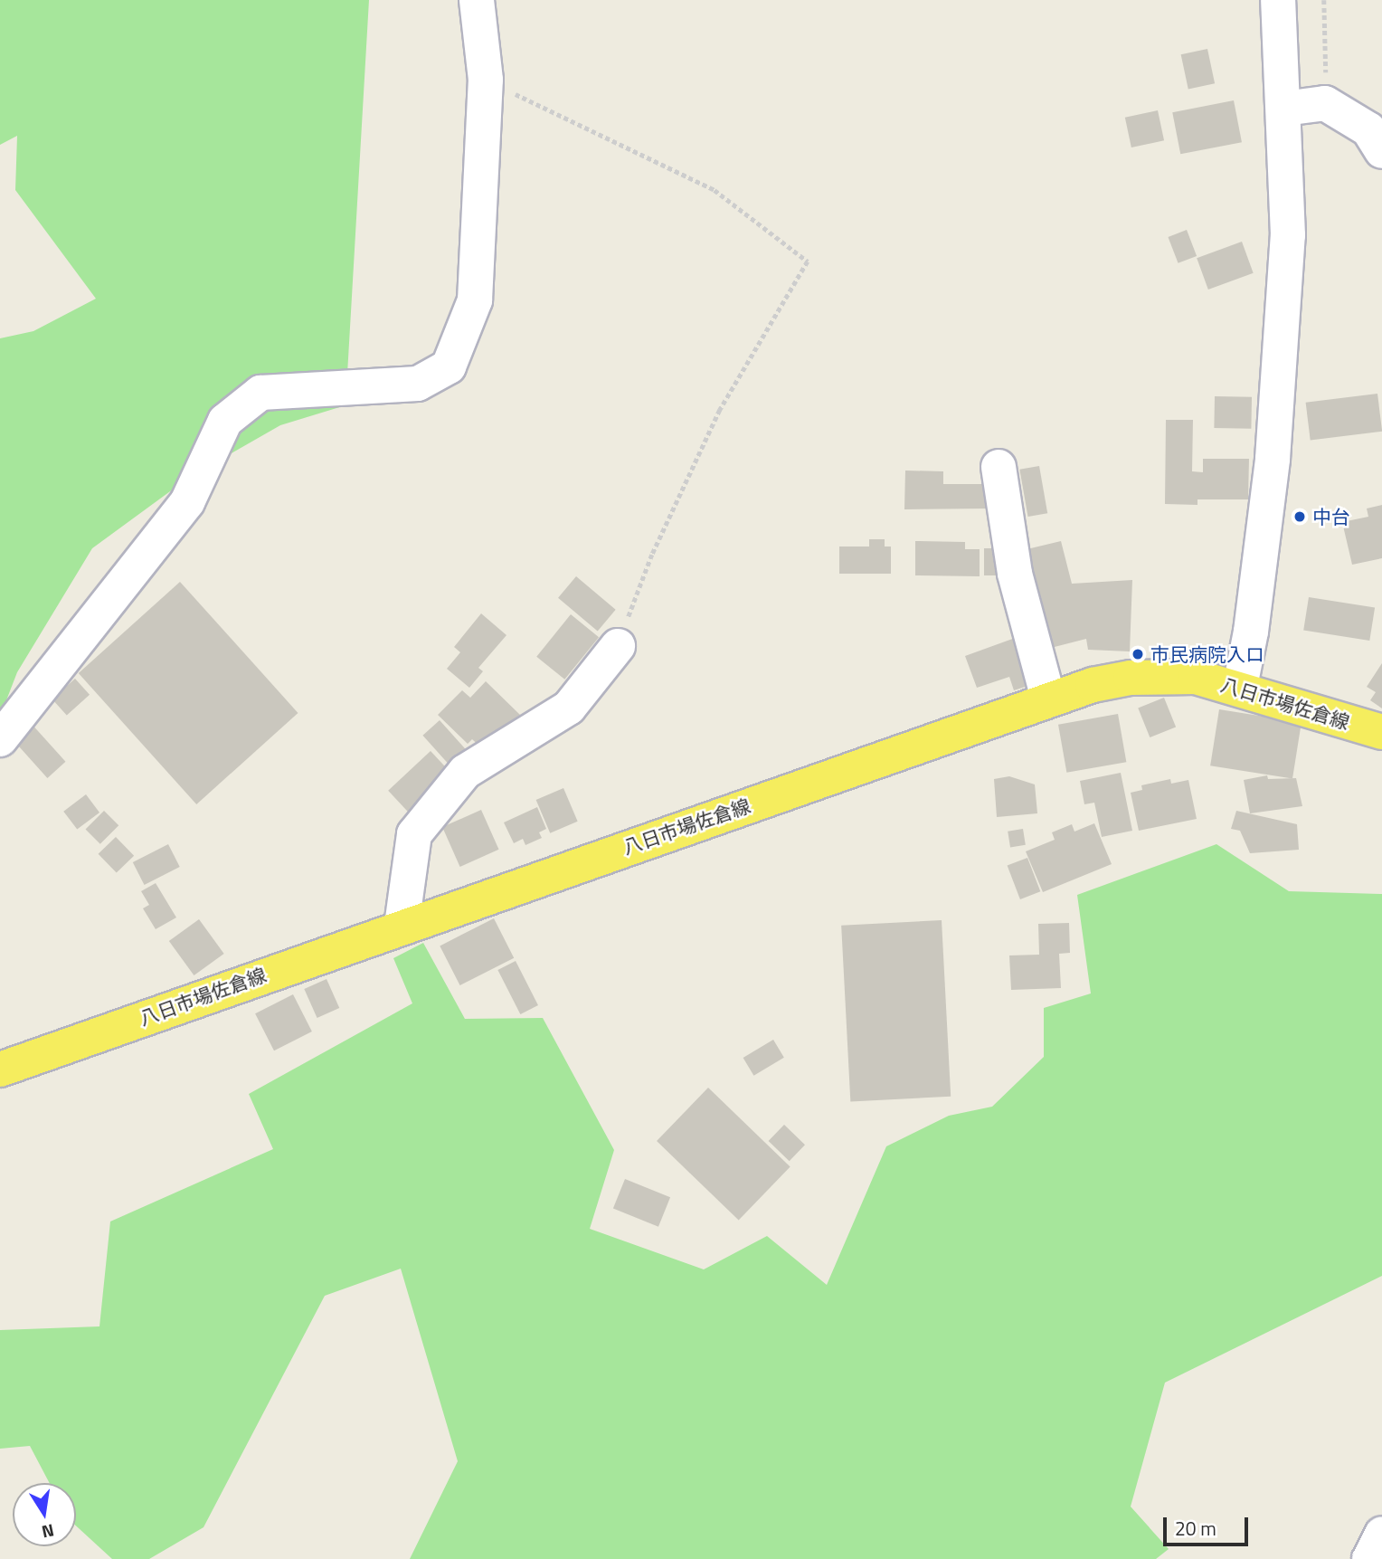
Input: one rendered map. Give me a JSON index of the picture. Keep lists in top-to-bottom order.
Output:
{
  "streets": {
    "main road": ["八日市場佐倉線"]
  },
  "places": ["中台", "市民病院入ロ"],
  "scale_bar": "20 m",
  "north": "bottom"
}
